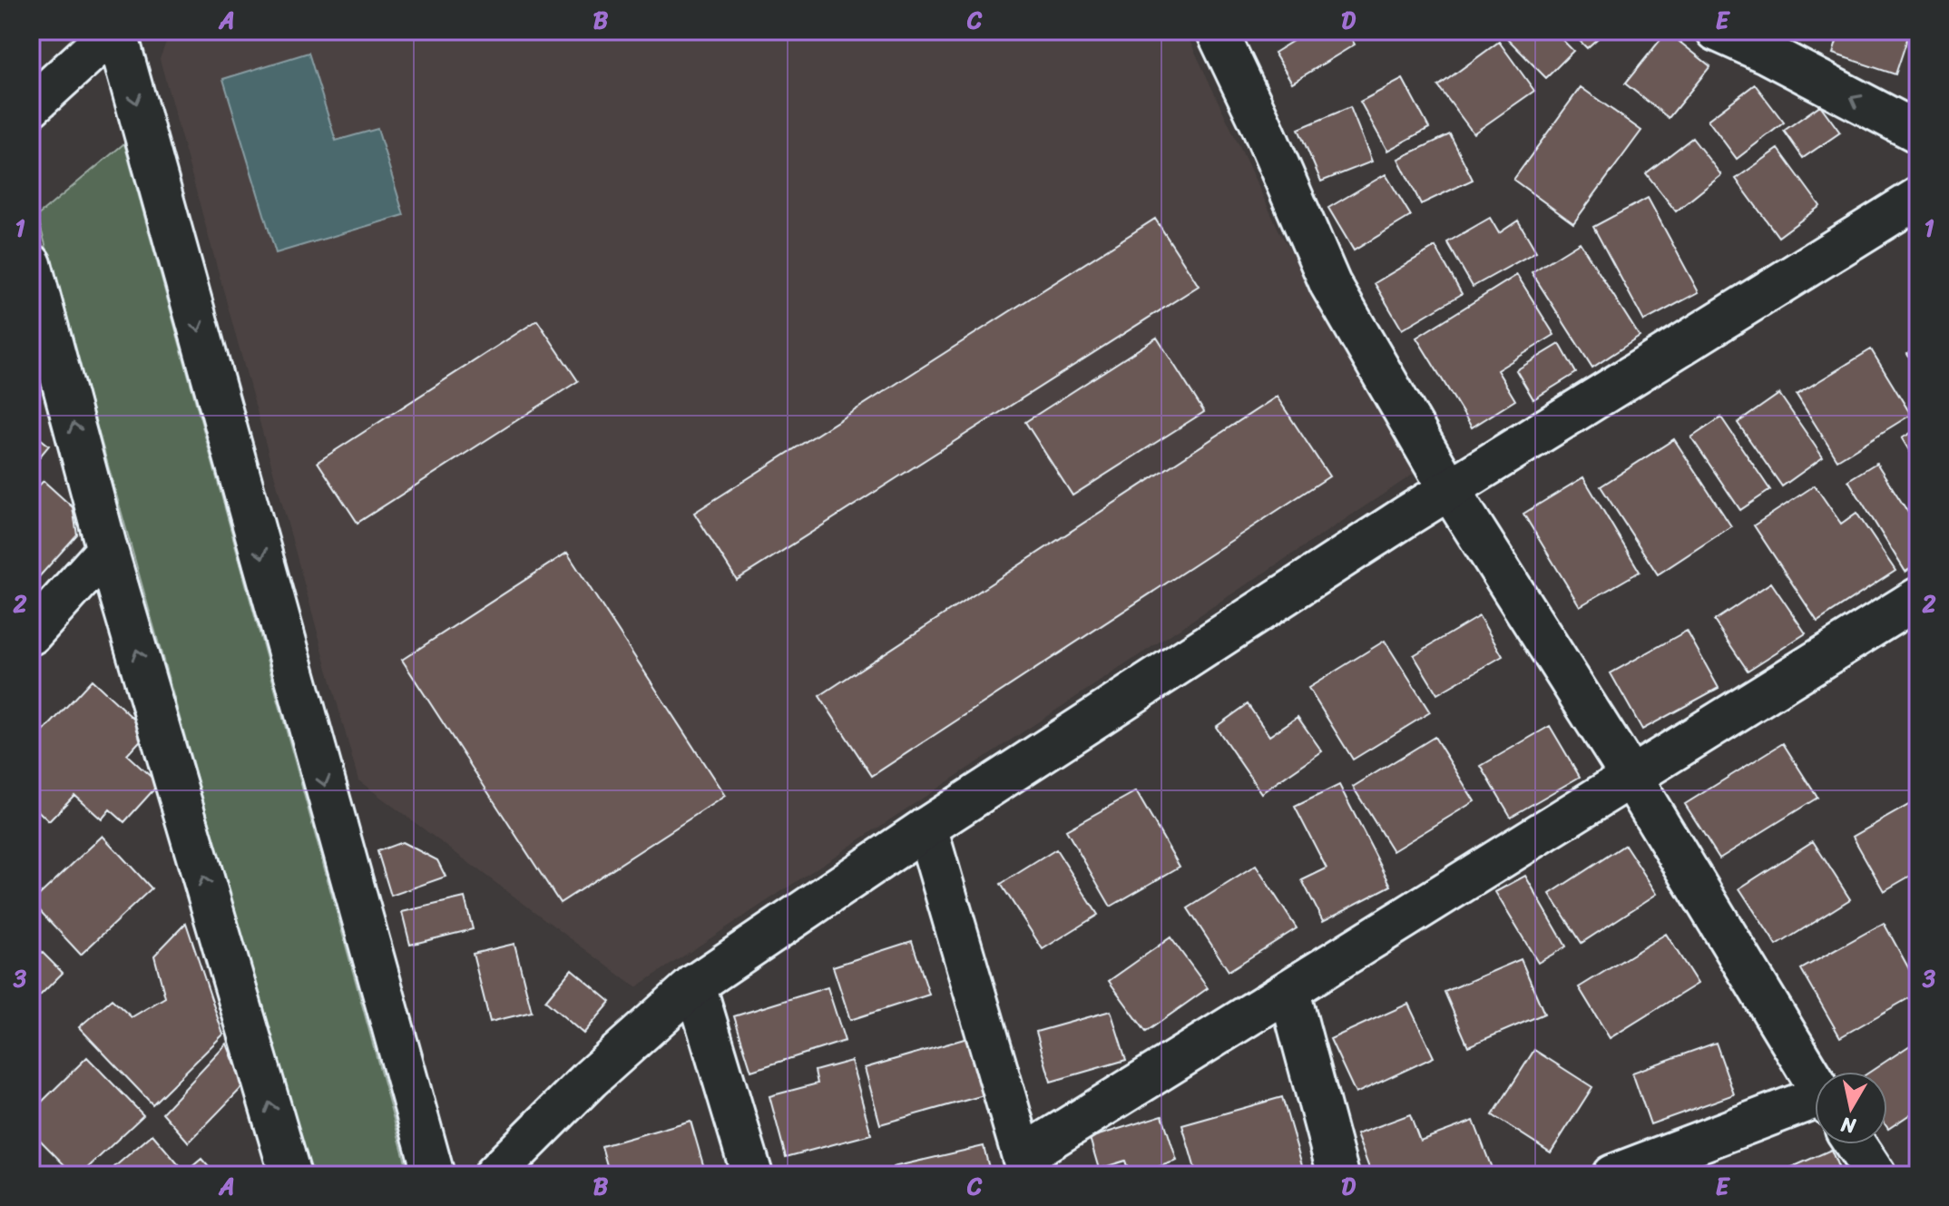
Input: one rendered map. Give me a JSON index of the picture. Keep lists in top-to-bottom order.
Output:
{
  "north": "bottom",
  "grid": {
    "columns": [
      "A",
      "B",
      "C",
      "D",
      "E"
    ],
    "rows": ["1", "2", "3"]
  }
}
